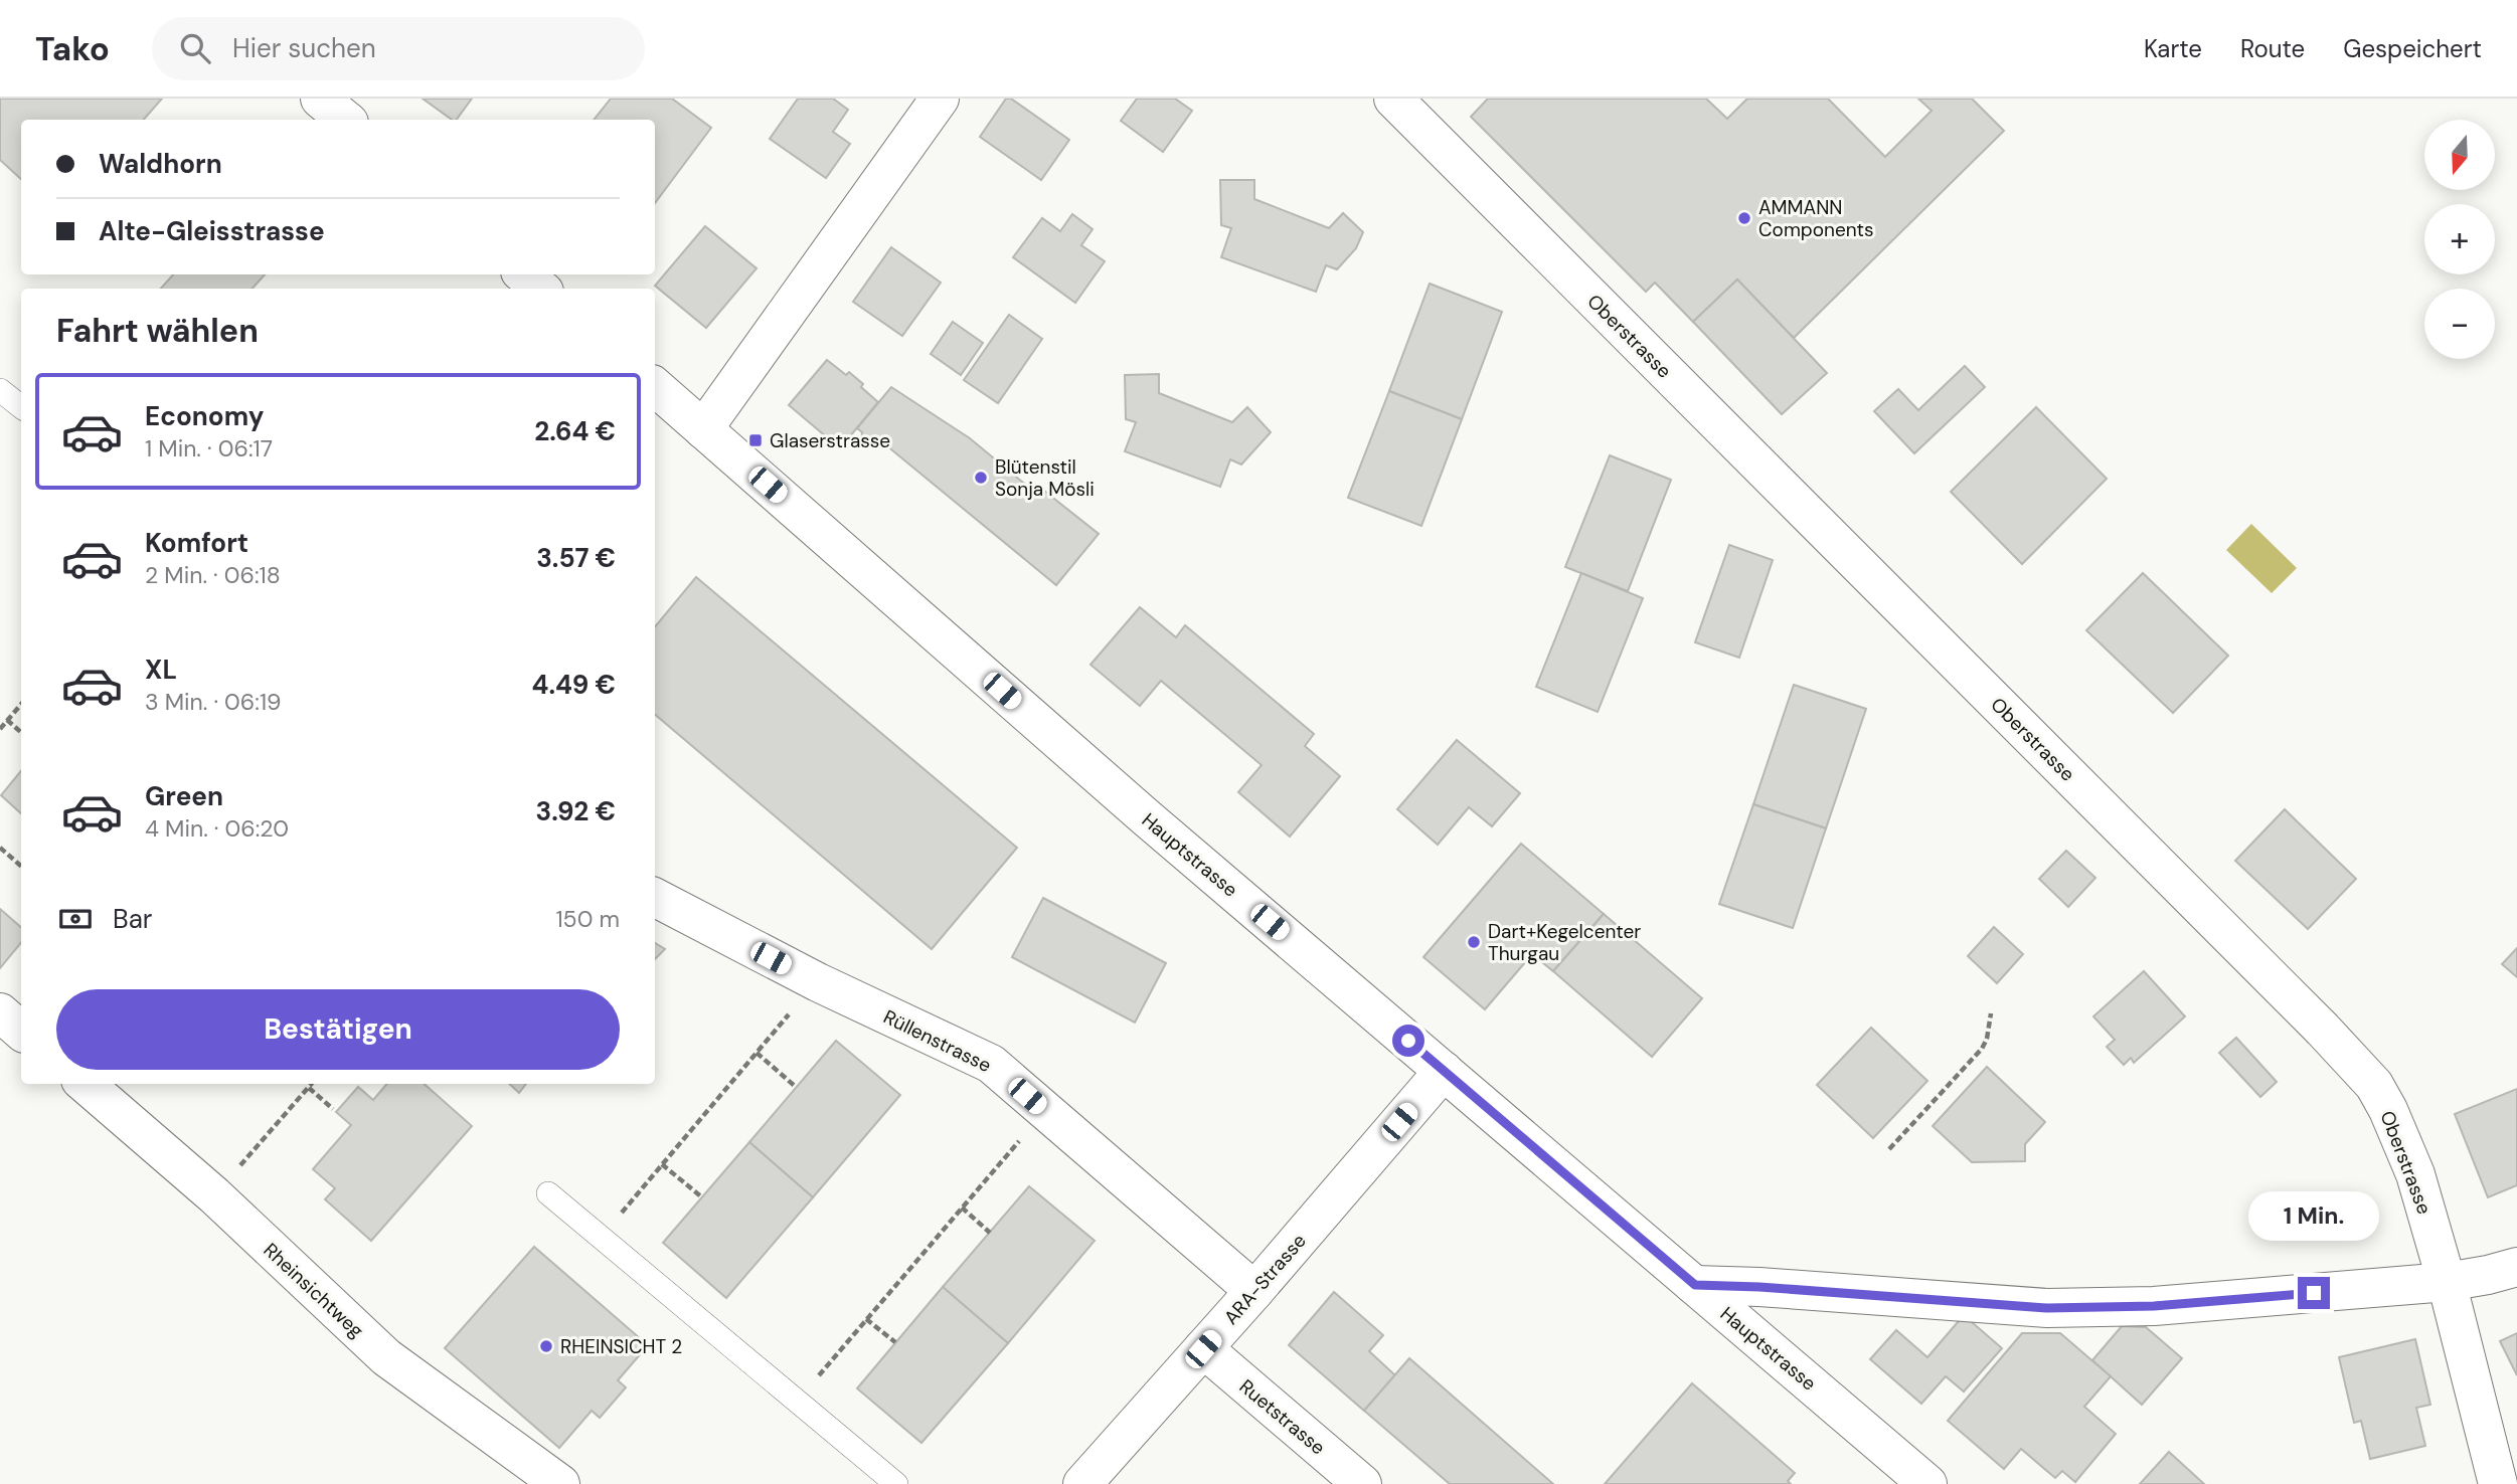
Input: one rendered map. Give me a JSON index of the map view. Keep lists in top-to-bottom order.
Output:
{
  "streets": {
    "street": [
      "Oberstrasse",
      "Hauptstrasse",
      "Rüllenstrasse",
      "ARA-Strasse",
      "Rheinsichtweg",
      "Ruetstrasse"
    ]
  },
  "crossings": [
    ["Hauptstrasse", "ARA-Strasse"],
    ["Rüllenstrasse", "ARA-Strasse"],
    ["ARA-Strasse", "Ruetstrasse"]
  ],
  "places": {
    "other": [
      "AMMANN Components",
      "Blütenstil Sonja Mösli",
      "Dart+Kegelcenter Thurgau",
      "RHEINSICHT 2"
    ],
    "transit": ["Glaserstrasse"]
  },
  "north": "bottom",
  "page": {
    "header": "Tako",
    "search": "Hier suchen",
    "nav": ["Karte", "Route", "Gespeichert"],
    "map_buttons": ["+", "−"],
    "banner": ["Waldhorn", "Alte-Gleisstrasse"],
    "heading": "Fahrt wählen",
    "list": [
      {
        "name": "Economy",
        "note": "1 Min. · 06:17",
        "value": "2.64 €"
      },
      {
        "name": "Komfort",
        "note": "2 Min. · 06:18",
        "value": "3.57 €"
      },
      {
        "name": "XL",
        "note": "3 Min. · 06:19",
        "value": "4.49 €"
      },
      {
        "name": "Green",
        "note": "4 Min. · 06:20",
        "value": "3.92 €"
      }
    ],
    "pay": ["Bar", "150 m"],
    "buttons": "Bestätigen",
    "bubble": "1 Min."
  }
}
